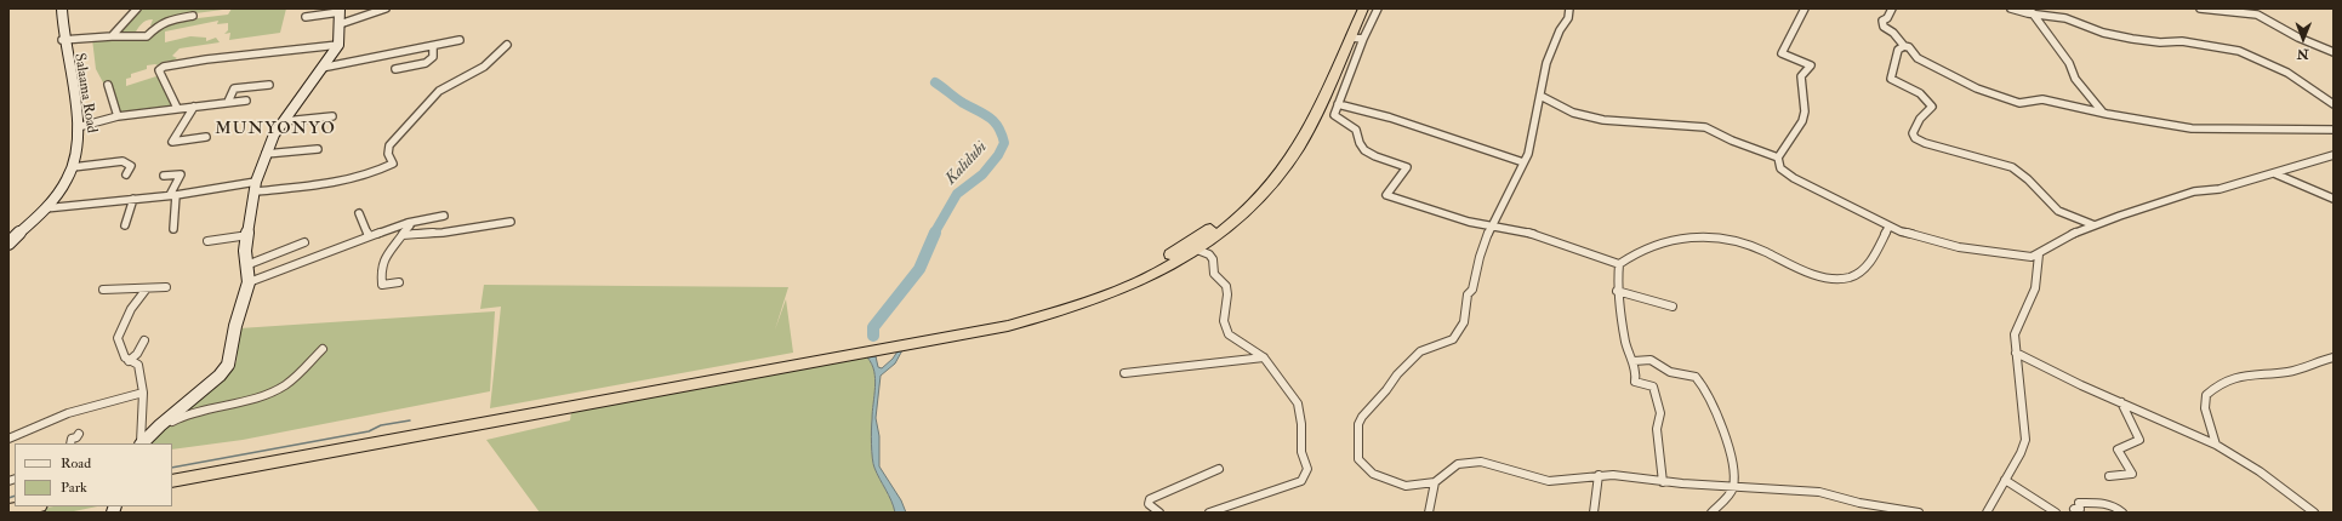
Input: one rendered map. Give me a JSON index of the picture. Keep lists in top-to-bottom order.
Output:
{
  "streets": {
    "street": ["Salaama Road"]
  },
  "districts": ["MUNYONYO"],
  "water": ["Kalidubi"],
  "legend": ["Road", "Park"],
  "north": "bottom"
}
